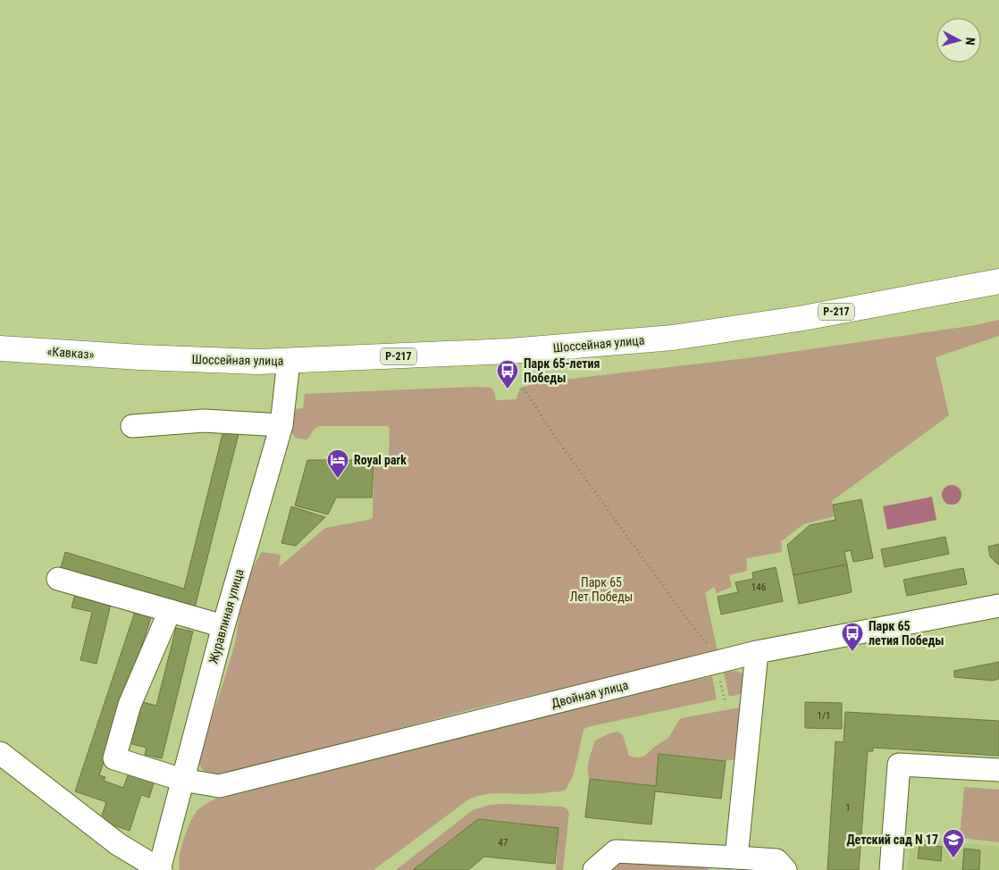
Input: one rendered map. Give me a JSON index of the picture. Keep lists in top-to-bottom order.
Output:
{
  "streets": {
    "highway": ["Р-217", "Шоссейная улица", "«Кавказ»"],
    "street": ["Журавлиная улица", "Двойная улица"]
  },
  "crossings": [
    ["Шоссейная улица", "«Кавказ»"],
    ["Шоссейная улица", "Журавлиная улица"],
    ["Журавлиная улица", "Двойная улица"]
  ],
  "parks": ["Парк 65 Лет Победы"],
  "places": {
    "bus stop": ["Парк 65-летия Победы", "Парк 65 летия Победы"],
    "hotel": ["Royal park"],
    "school or university": ["Детский сад N 17"]
  },
  "house_numbers": [
    "146",
    "1/1",
    "1",
    "47"
  ],
  "north": "right"
}
